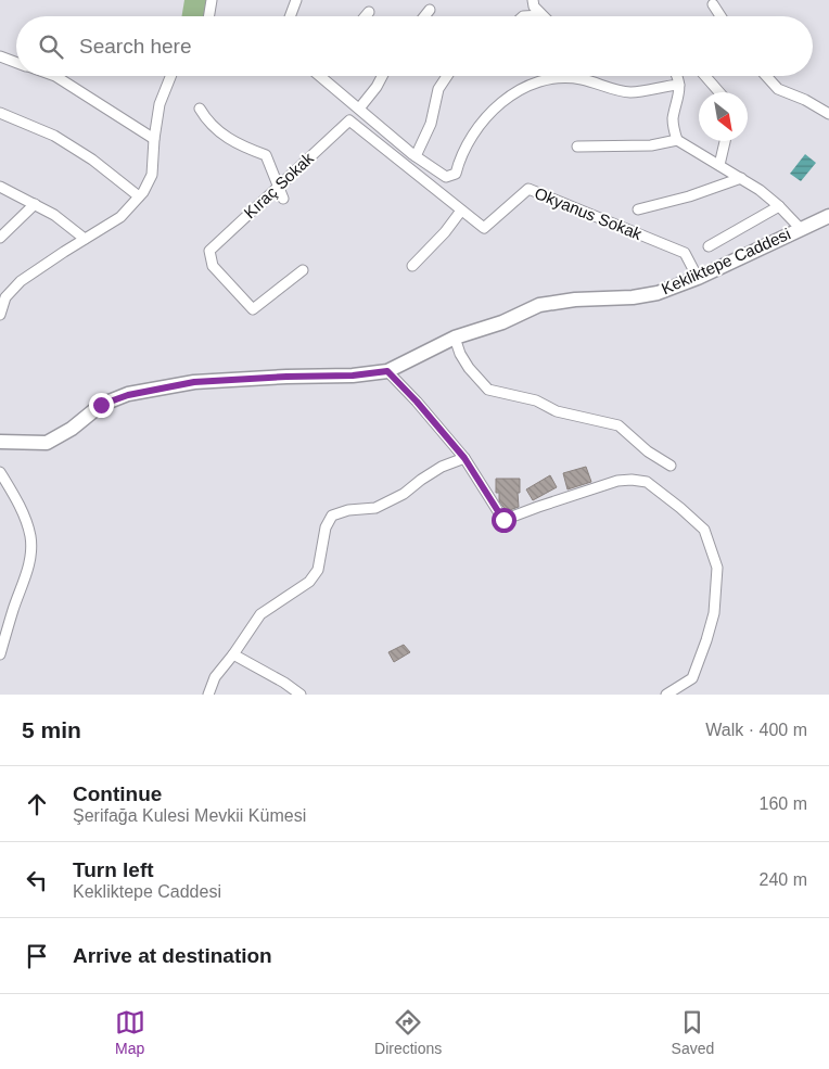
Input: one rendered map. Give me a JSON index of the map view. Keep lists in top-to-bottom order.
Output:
{
  "streets": {
    "street": ["Kıraç Sokak", "Okyanus Sokak", "Kekliktepe Caddesi"]
  },
  "crossings": [
    ["Kıraç Sokak", "Okyanus Sokak"],
    ["Okyanus Sokak", "Kekliktepe Caddesi"]
  ],
  "north": "bottom right",
  "page": {
    "search": "Search here",
    "heading": ["5 min", "Walk · 400 m"],
    "list": [
      ["Continue", "Şerifağa Kulesi Mevkii Kümesi", "160 m"],
      ["Turn left", "Kekliktepe Caddesi", "240 m"],
      "Arrive at destination"
    ],
    "nav": ["Map", "Directions", "Saved"]
  }
}
